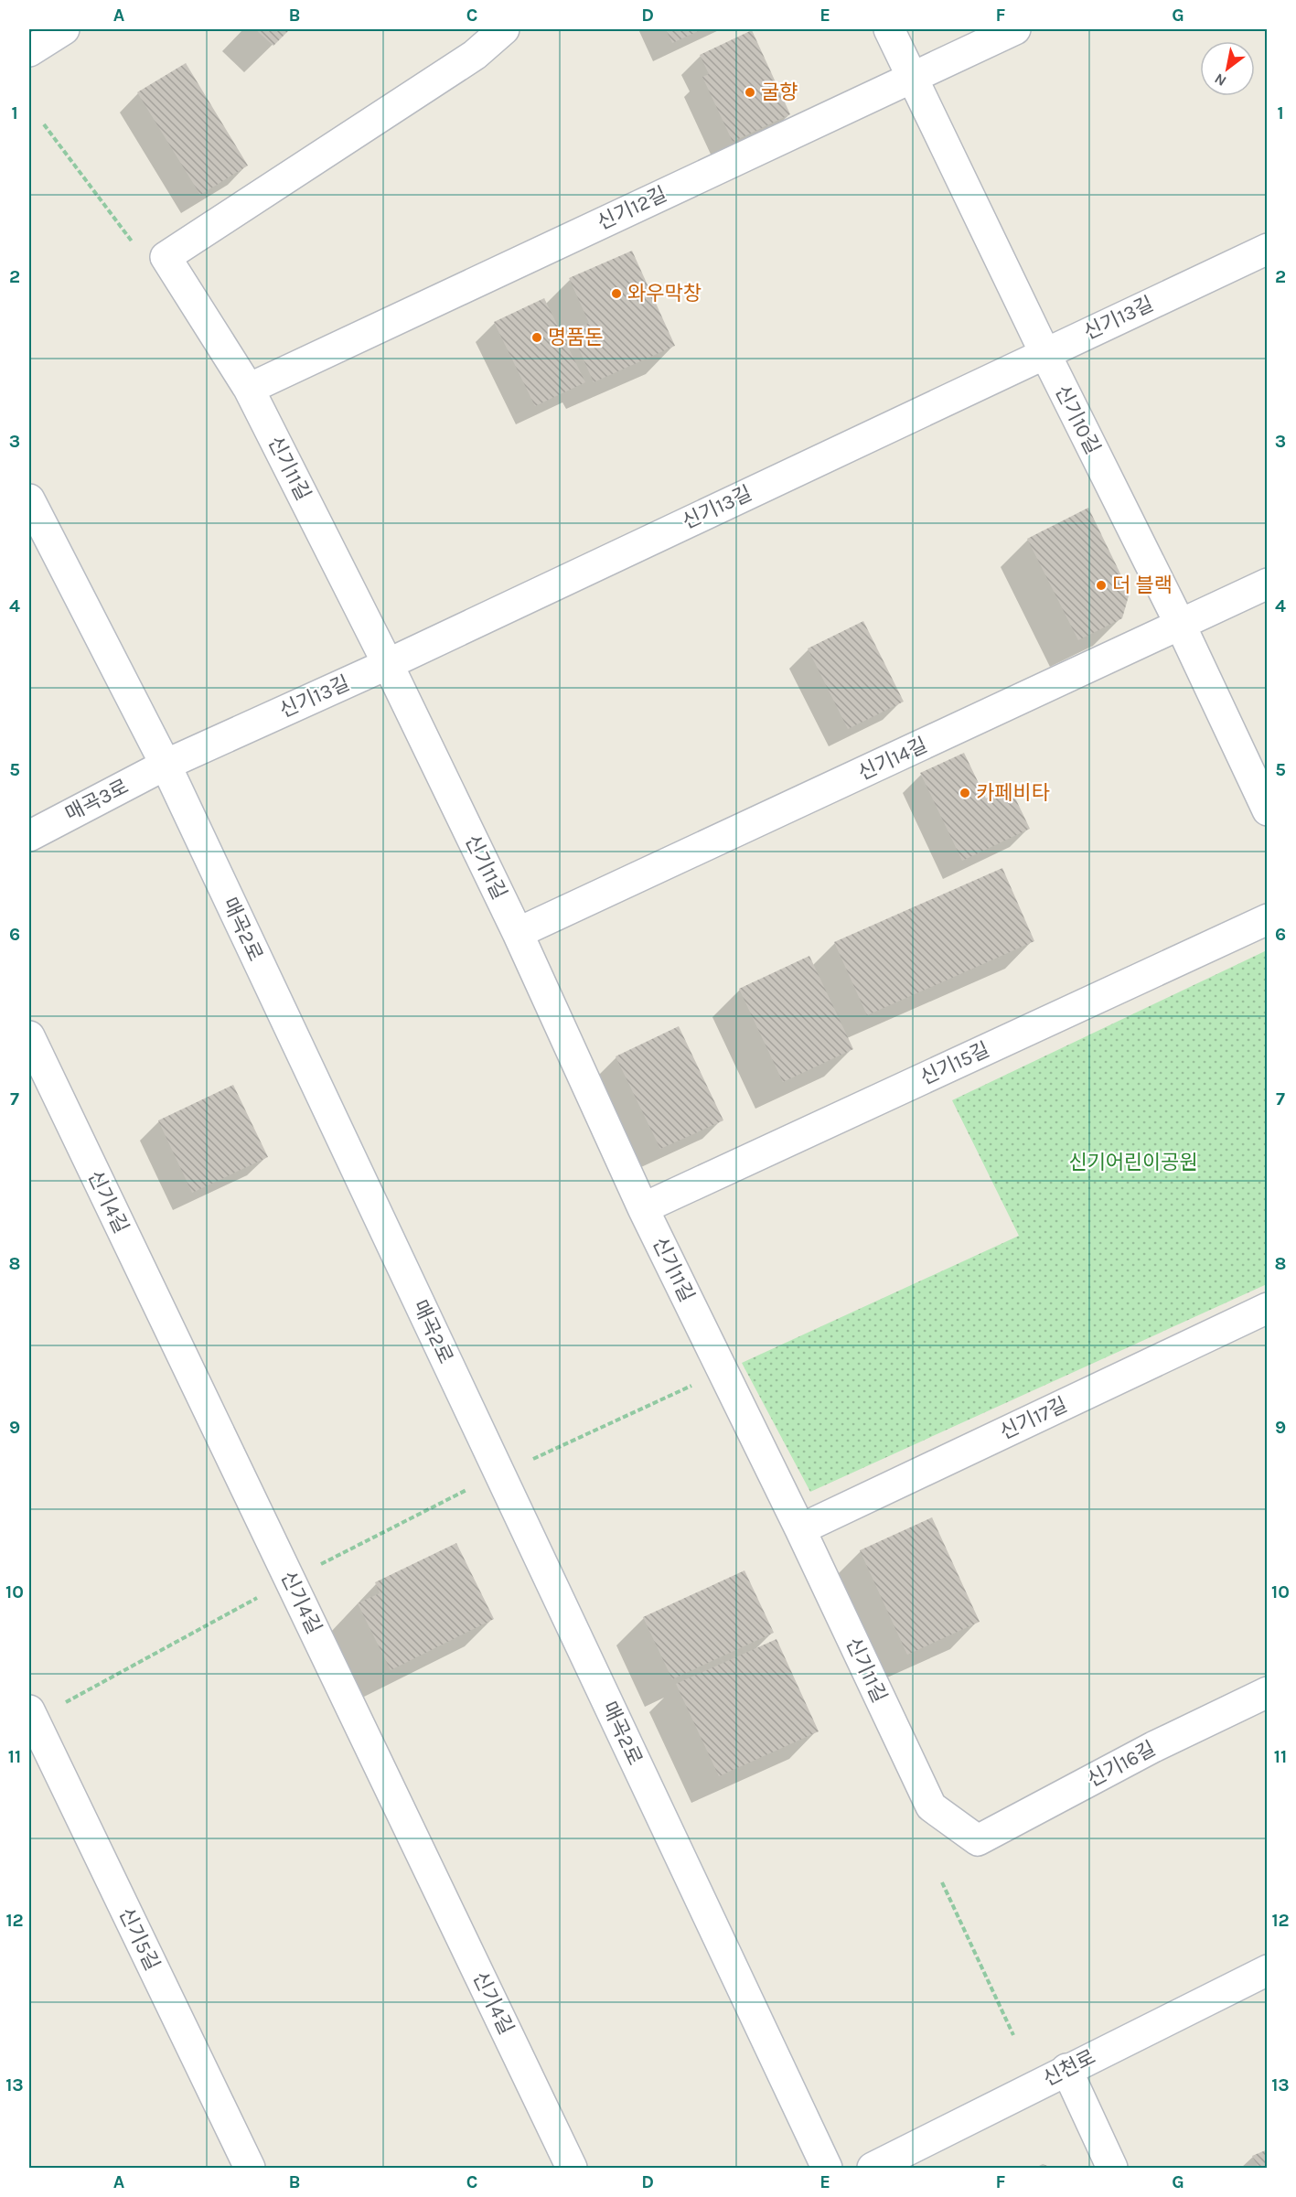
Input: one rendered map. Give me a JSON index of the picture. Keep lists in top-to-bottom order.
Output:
{
  "streets": {
    "street": [
      "신기12길",
      "신기13길",
      "신기10길",
      "신기11길",
      "신기14길",
      "매곡3로",
      "매곡2로",
      "신기15길",
      "신기4길",
      "신기17길",
      "신기16길",
      "신기5길",
      "신천로"
    ]
  },
  "crossings": [
    ["신기12길", "신기10길"],
    ["신기12길", "신기11길"],
    ["신기13길", "신기10길"],
    ["신기13길", "신기11길"],
    ["신기13길", "매곡3로"],
    ["신기13길", "매곡2로"],
    ["신기10길", "신기14길"],
    ["신기11길", "신기14길"],
    ["신기11길", "신기15길"],
    ["신기11길", "신기17길"],
    ["신기11길", "신기16길"],
    ["매곡3로", "매곡2로"]
  ],
  "parks": ["신기어린이공원"],
  "places": [
    "굴향",
    "와우막창",
    "명품돈",
    "더 블랙",
    "카페비타"
  ],
  "north": "bottom left",
  "grid": {
    "columns": [
      "A",
      "B",
      "C",
      "D",
      "E",
      "F",
      "G"
    ],
    "rows": [
      "1",
      "2",
      "3",
      "4",
      "5",
      "6",
      "7",
      "8",
      "9",
      "10",
      "11",
      "12",
      "13"
    ]
  }
}
